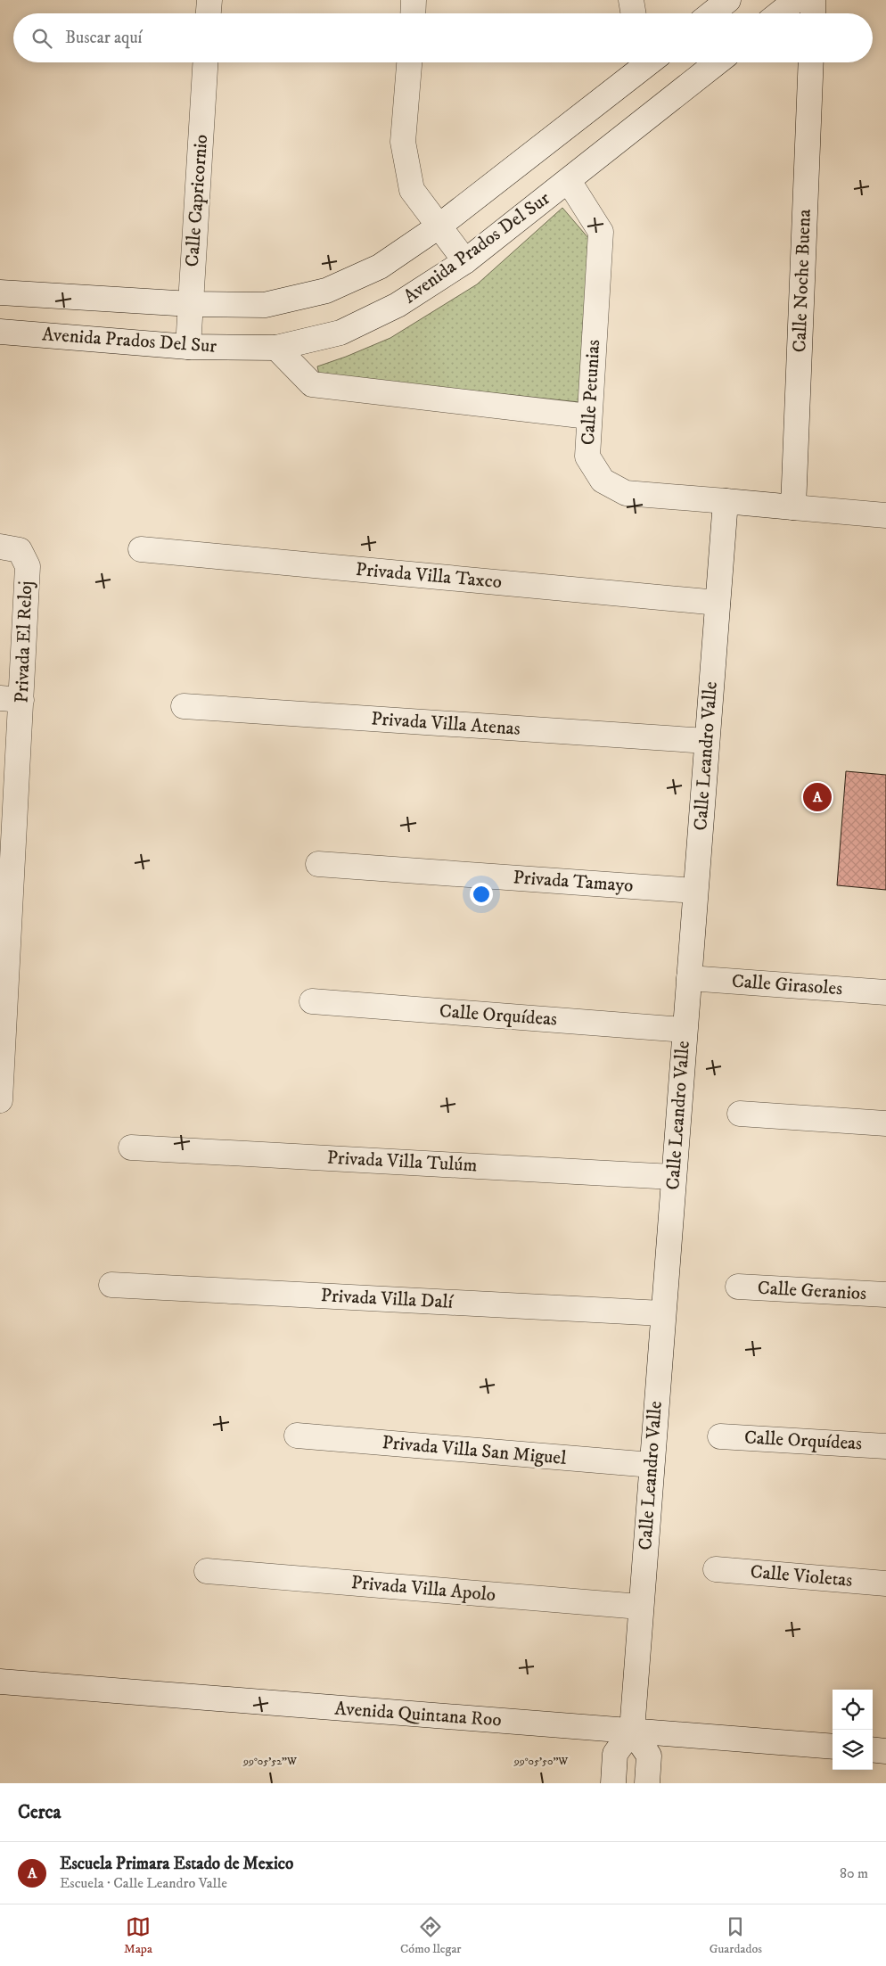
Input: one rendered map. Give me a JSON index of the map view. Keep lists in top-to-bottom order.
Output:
{
  "streets": {
    "street": [
      "Calle Capricornio",
      "Avenida Prados Del Sur",
      "Calle Noche Buena",
      "Calle Petunias",
      "Privada Villa Taxco",
      "Privada El Reloj",
      "Privada Villa Atenas",
      "Calle Leandro Valle",
      "Privada Tamayo",
      "Calle Girasoles",
      "Calle Orquídeas",
      "Privada Villa Tulúm",
      "Calle Geranios",
      "Privada Villa Dalí",
      "Privada Villa San Miguel",
      "Calle Violetas",
      "Privada Villa Apolo",
      "Avenida Quintana Roo"
    ]
  },
  "crossings": [
    ["Calle Capricornio", "Avenida Prados Del Sur"],
    ["Avenida Prados Del Sur", "Calle Petunias"],
    ["Calle Noche Buena", "Calle Petunias"],
    ["Calle Petunias", "Calle Leandro Valle"],
    ["Privada Villa Taxco", "Calle Leandro Valle"],
    ["Privada Villa Atenas", "Calle Leandro Valle"],
    ["Calle Leandro Valle", "Privada Tamayo"],
    ["Calle Leandro Valle", "Calle Girasoles"],
    ["Calle Leandro Valle", "Calle Orquídeas"],
    ["Calle Leandro Valle", "Privada Villa Tulúm"],
    ["Calle Leandro Valle", "Privada Villa Dalí"],
    ["Calle Leandro Valle", "Privada Villa San Miguel"],
    ["Calle Leandro Valle", "Privada Villa Apolo"],
    ["Calle Leandro Valle", "Avenida Quintana Roo"]
  ],
  "page": {
    "search": "Buscar aquí",
    "pins": "A",
    "heading": "Cerca",
    "list": [
      {
        "mark": "A",
        "name": "Escuela Primara Estado de Mexico",
        "note": "Escuela · Calle Leandro Valle",
        "value": "80 m"
      }
    ],
    "nav": ["Mapa", "Cómo llegar", "Guardados"]
  },
  "coordinates": ["99°05'52\"W", "99°05'50\"W"]
}
